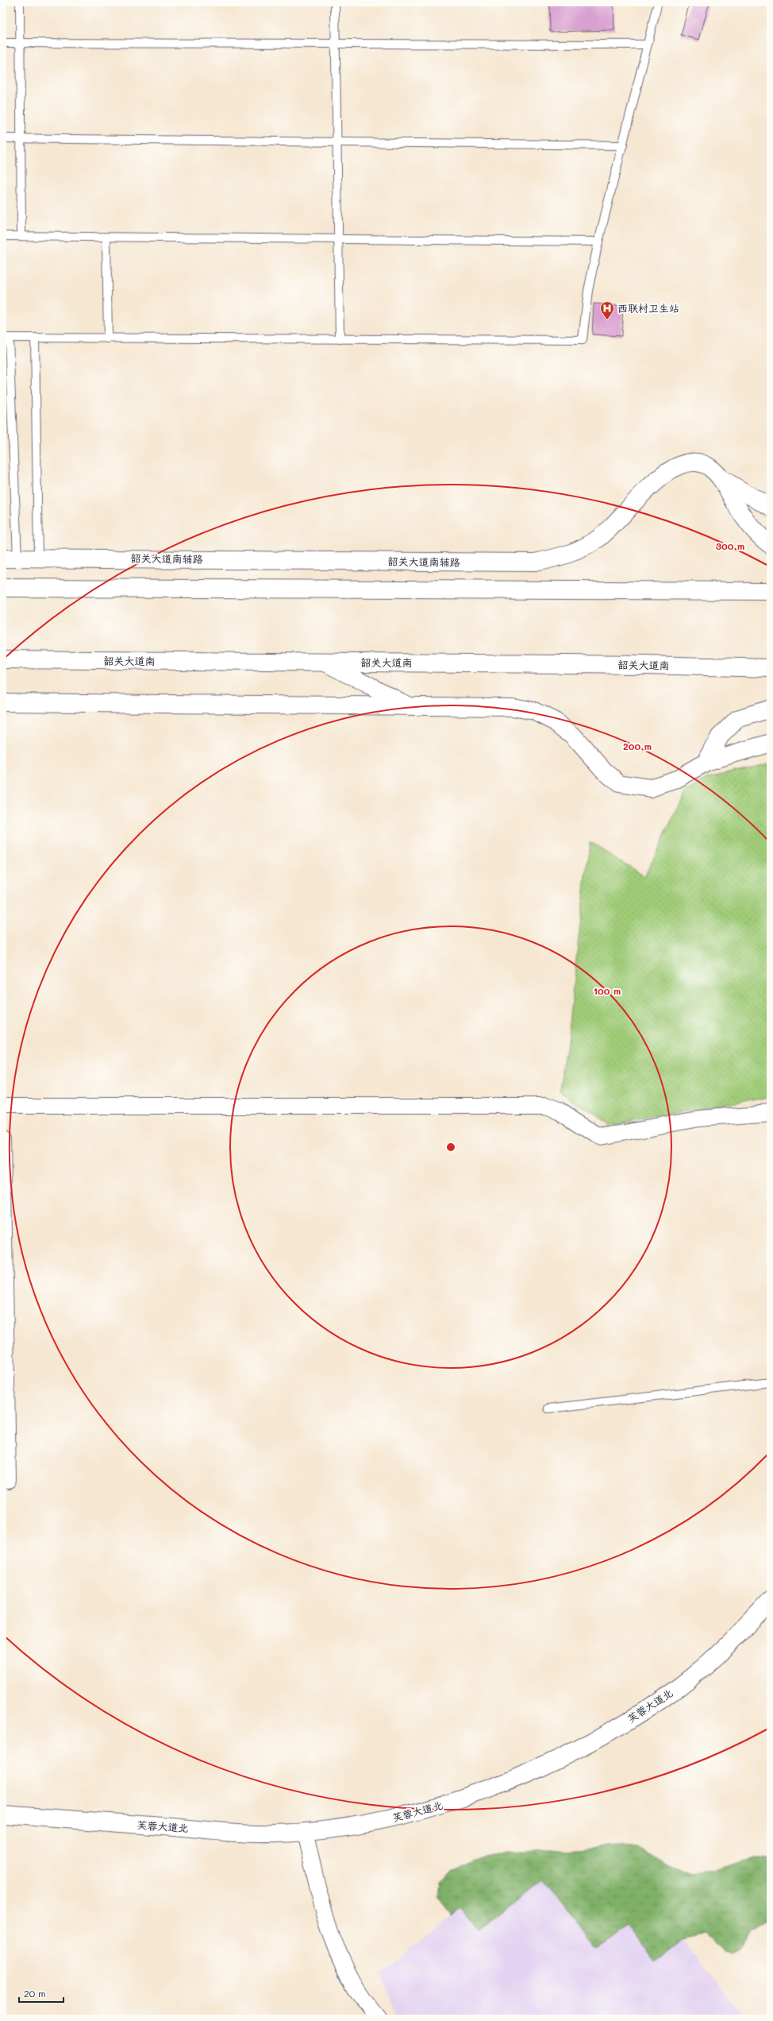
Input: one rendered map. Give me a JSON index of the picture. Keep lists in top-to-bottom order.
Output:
{
  "streets": {
    "main road": ["韶关大道南辅路", "韶关大道南", "芙蓉大道北"]
  },
  "places": {
    "hospital": ["西联村卫生站"]
  },
  "scale_bar": "20 m",
  "rings": ["300 m", "200 m", "100 m"]
}
